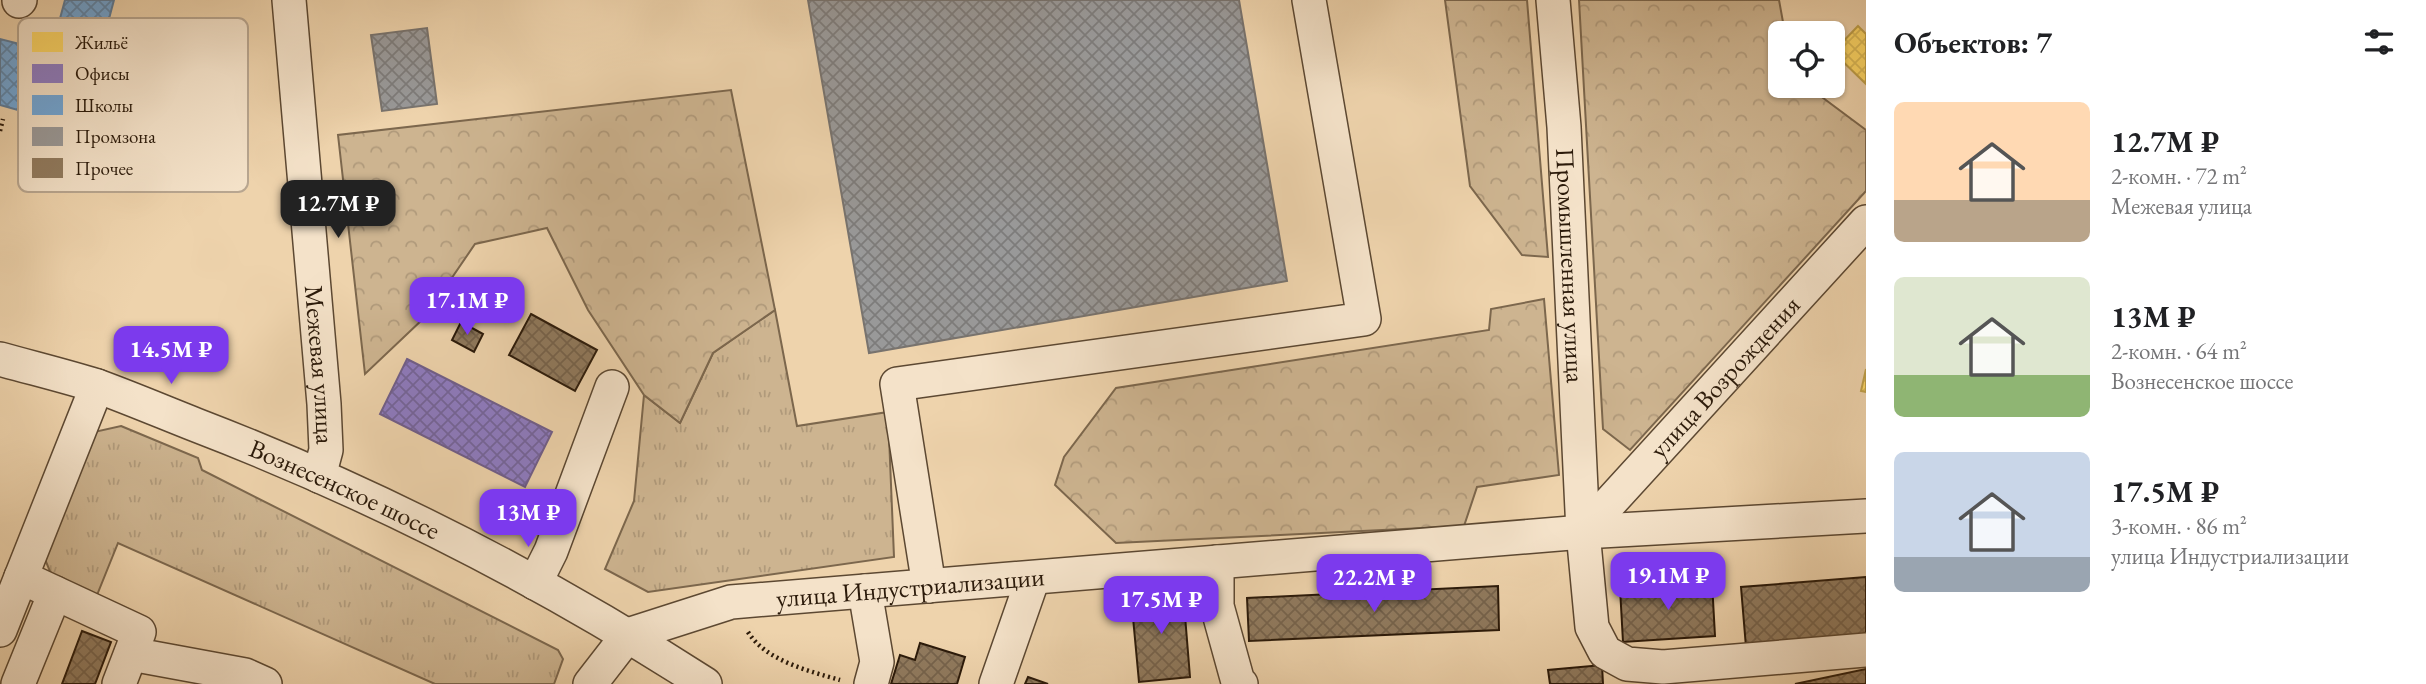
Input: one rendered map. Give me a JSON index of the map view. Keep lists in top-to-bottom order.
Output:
{
  "streets": {
    "street": [
      "Промышленная улица",
      "Межевая улица",
      "улица Возрождения",
      "Вознесенское шоссе",
      "улица Индустриализации"
    ]
  },
  "crossings": [
    ["Промышленная улица", "улица Возрождения"],
    ["Промышленная улица", "улица Индустриализации"],
    ["Межевая улица", "Вознесенское шоссе"],
    ["улица Возрождения", "улица Индустриализации"],
    ["Вознесенское шоссе", "улица Индустриализации"]
  ],
  "legend": [
    "Жильё",
    "Офисы",
    "Школы",
    "Промзона",
    "Прочее"
  ],
  "page": {
    "heading": "Объектов: 7",
    "list": [
      {
        "name": "12.7M ₽",
        "note": "2-комн. · 72 m² · Межевая улица"
      },
      {
        "name": "13M ₽",
        "note": "2-комн. · 64 m² · Вознесенское шоссе"
      },
      {
        "name": "17.5M ₽",
        "note": "3-комн. · 86 m² · улица Индустриализации"
      }
    ],
    "price": [
      "12.7M ₽",
      "17.1M ₽",
      "14.5M ₽",
      "13M ₽",
      "19.1M ₽",
      "22.2M ₽",
      "17.5M ₽"
    ]
  }
}
